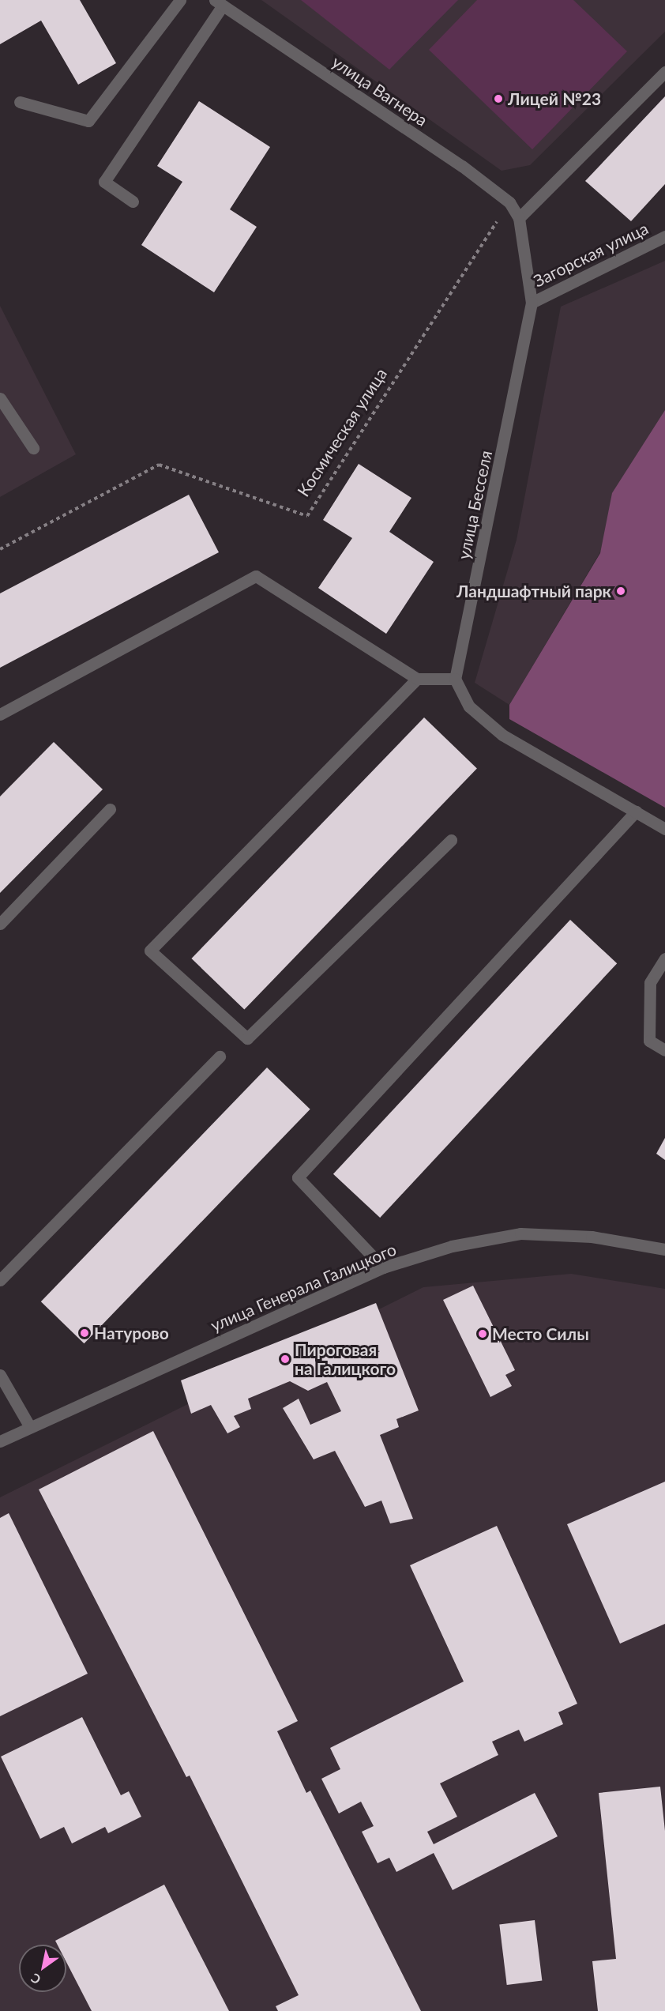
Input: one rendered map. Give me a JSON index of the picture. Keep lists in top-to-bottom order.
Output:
{
  "streets": {
    "street": [
      "улица Вагнера",
      "Загорская улица",
      "улица Бесселя",
      "улица Генерала Галицкого"
    ],
    "path": ["Космическая улица"]
  },
  "crossings": [
    ["улица Вагнера", "Космическая улица"],
    ["улица Вагнера", "улица Бесселя"],
    ["Загорская улица", "улица Бесселя"]
  ],
  "places": [
    "Лицей №23",
    "Ландшафтный парк",
    "Натурово",
    "Место Силы",
    "Пироговая на Галицкого"
  ],
  "north": "bottom left"
}
